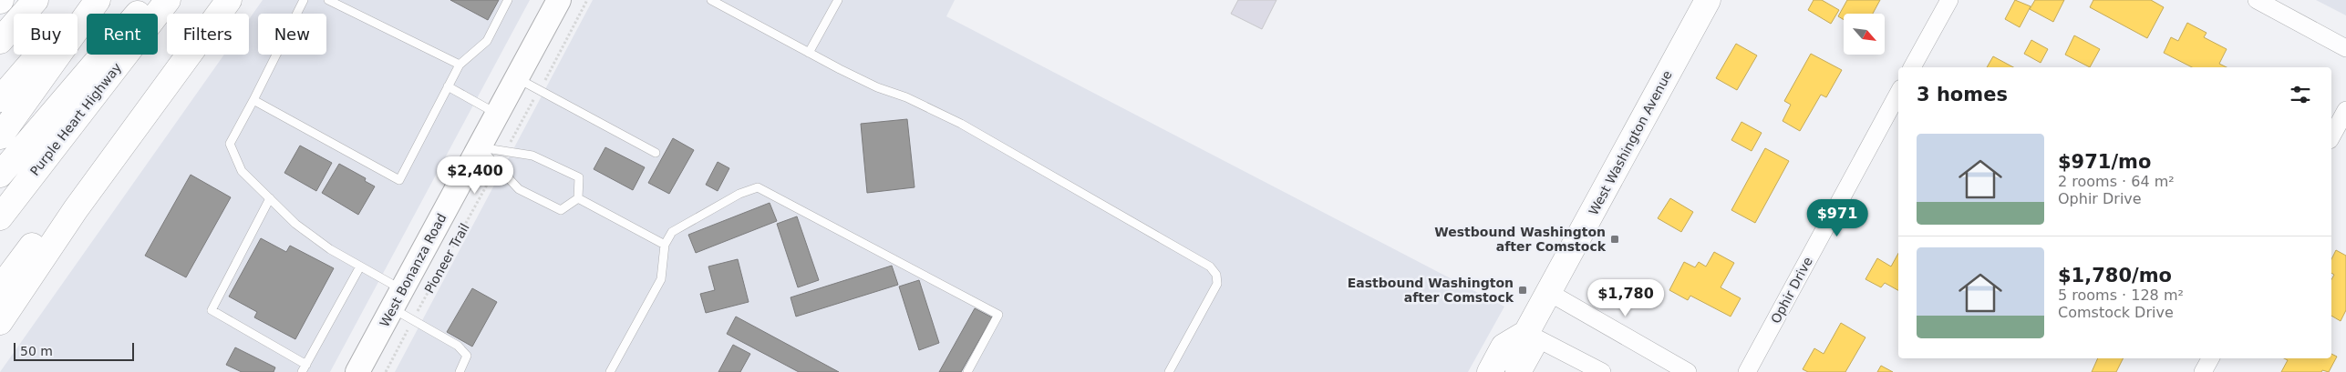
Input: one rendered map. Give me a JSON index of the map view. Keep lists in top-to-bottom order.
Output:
{
  "streets": {
    "main road": ["Purple Heart Highway", "West Washington Avenue", "West Bonanza Road"],
    "street": ["Ophir Drive"],
    "path": ["Pioneer Trail"]
  },
  "places": {
    "transit": ["Westbound Washington after Comstock", "Eastbound Washington after Comstock"]
  },
  "scale_bar": "50 m",
  "north": "bottom right",
  "page": {
    "chip": [
      "Buy",
      "Rent",
      "Filters",
      "New"
    ],
    "heading": "3 homes",
    "list": [
      {
        "name": "$971/mo",
        "note": "2 rooms · 64 m² · Ophir Drive"
      },
      {
        "name": "$1,780/mo",
        "note": "5 rooms · 128 m² · Comstock Drive"
      }
    ],
    "price": ["$2,400", "$971", "$1,780"],
    "scale": "50 m"
  }
}
